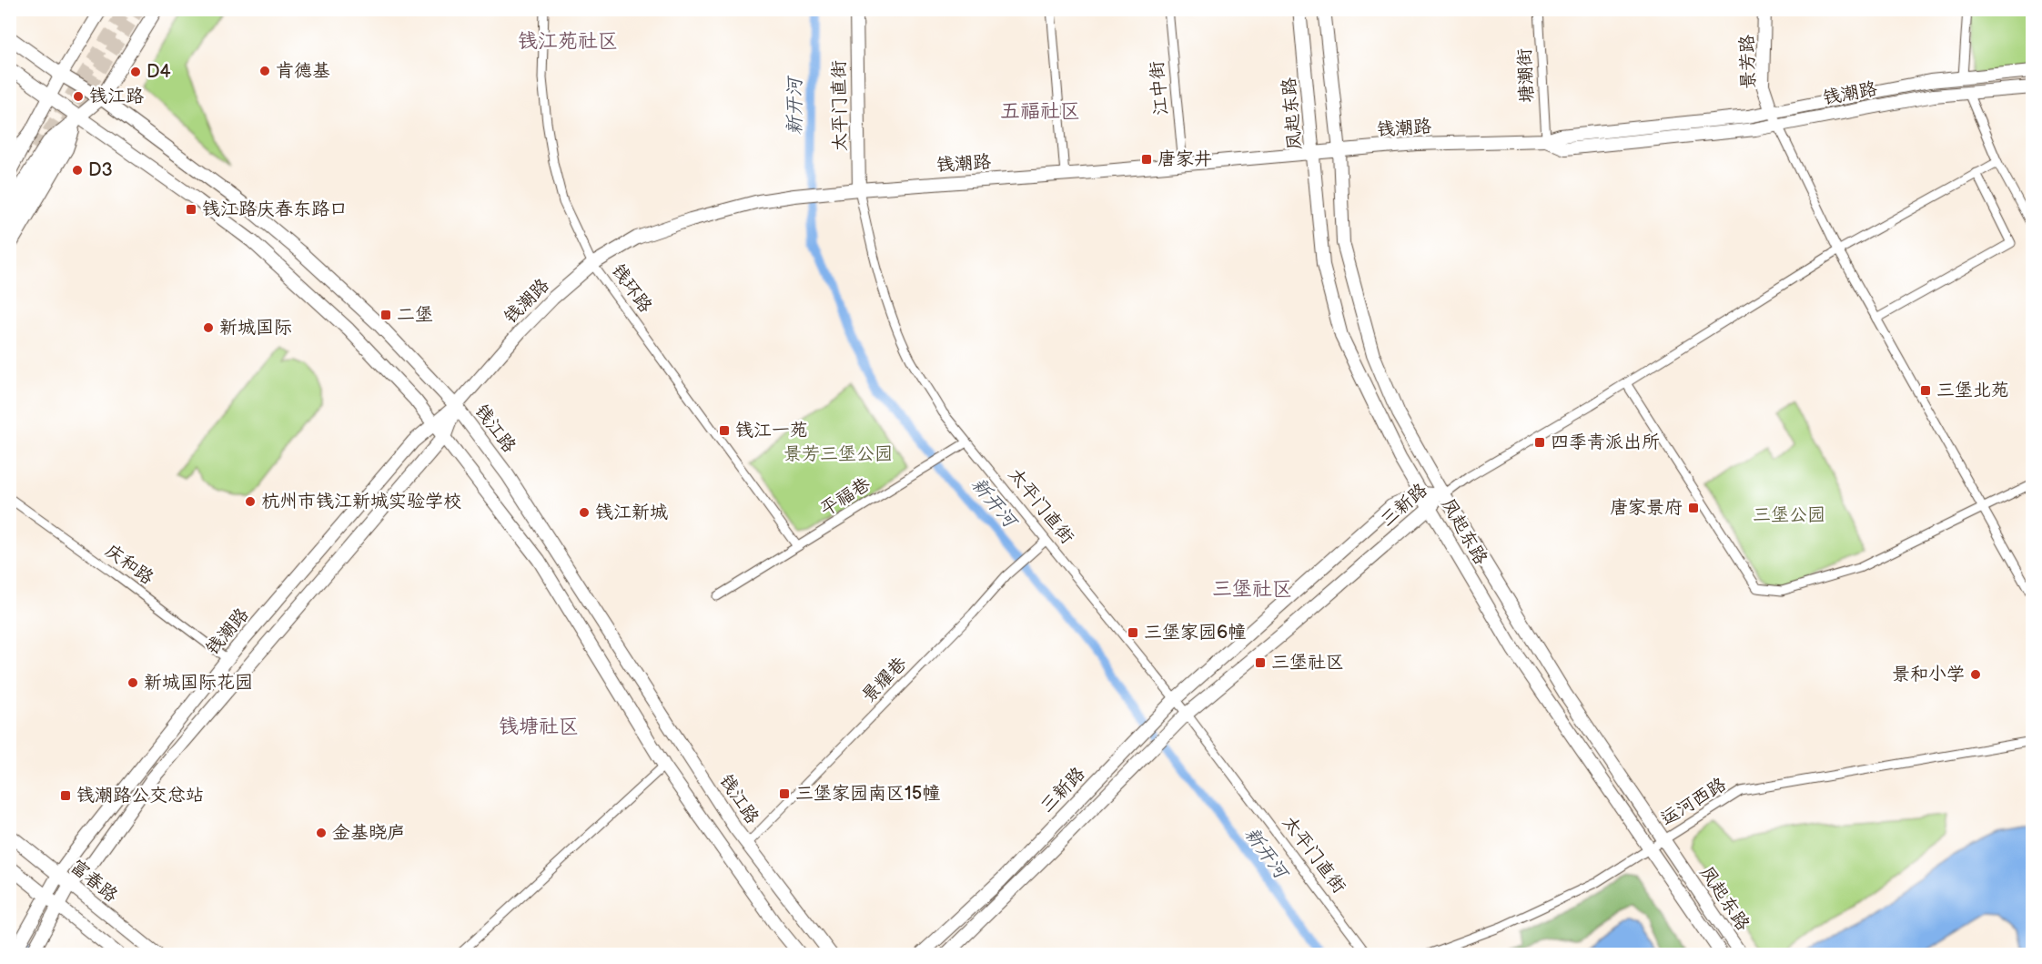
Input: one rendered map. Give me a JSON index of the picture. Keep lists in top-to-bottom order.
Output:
{
  "streets": {
    "main road": [
      "景芳路",
      "钱潮路",
      "太平门直街",
      "凤起东路",
      "钱江路",
      "三新路",
      "富春路"
    ],
    "street": [
      "塘潮街",
      "江中街",
      "钱环路",
      "平福巷",
      "庆和路",
      "景耀巷",
      "运河西路"
    ]
  },
  "crossings": [
    ["景芳路", "钱潮路"],
    ["塘潮街", "钱潮路"],
    ["江中街", "钱潮路"],
    ["钱潮路", "太平门直街"],
    ["钱潮路", "凤起东路"],
    ["钱潮路", "钱环路"],
    ["钱潮路", "钱江路"],
    ["钱潮路", "庆和路"],
    ["钱潮路", "富春路"],
    ["太平门直街", "平福巷"],
    ["太平门直街", "三新路"],
    ["太平门直街", "景耀巷"],
    ["凤起东路", "三新路"],
    ["凤起东路", "运河西路"],
    ["钱环路", "平福巷"],
    ["钱江路", "景耀巷"]
  ],
  "districts": [
    "钱江苑社区",
    "五福社区",
    "三堡社区",
    "钱塘社区"
  ],
  "water": ["新开河"],
  "parks": ["景芳三堡公园", "三堡公园"],
  "places": {
    "other": [
      "肯德基",
      "D4",
      "钱江路",
      "D3",
      "新城国际",
      "杭州市钱江新城实验学校",
      "钱江新城",
      "景和小学",
      "新城国际花园",
      "金基晓庐"
    ],
    "transit": [
      "唐家井",
      "钱江路庆春东路口",
      "二堡",
      "三堡北苑",
      "钱江一苑",
      "四季青派出所",
      "唐家景府",
      "三堡家园6幢",
      "三堡社区",
      "三堡家园南区15幢",
      "钱潮路公交总站"
    ]
  }
}
